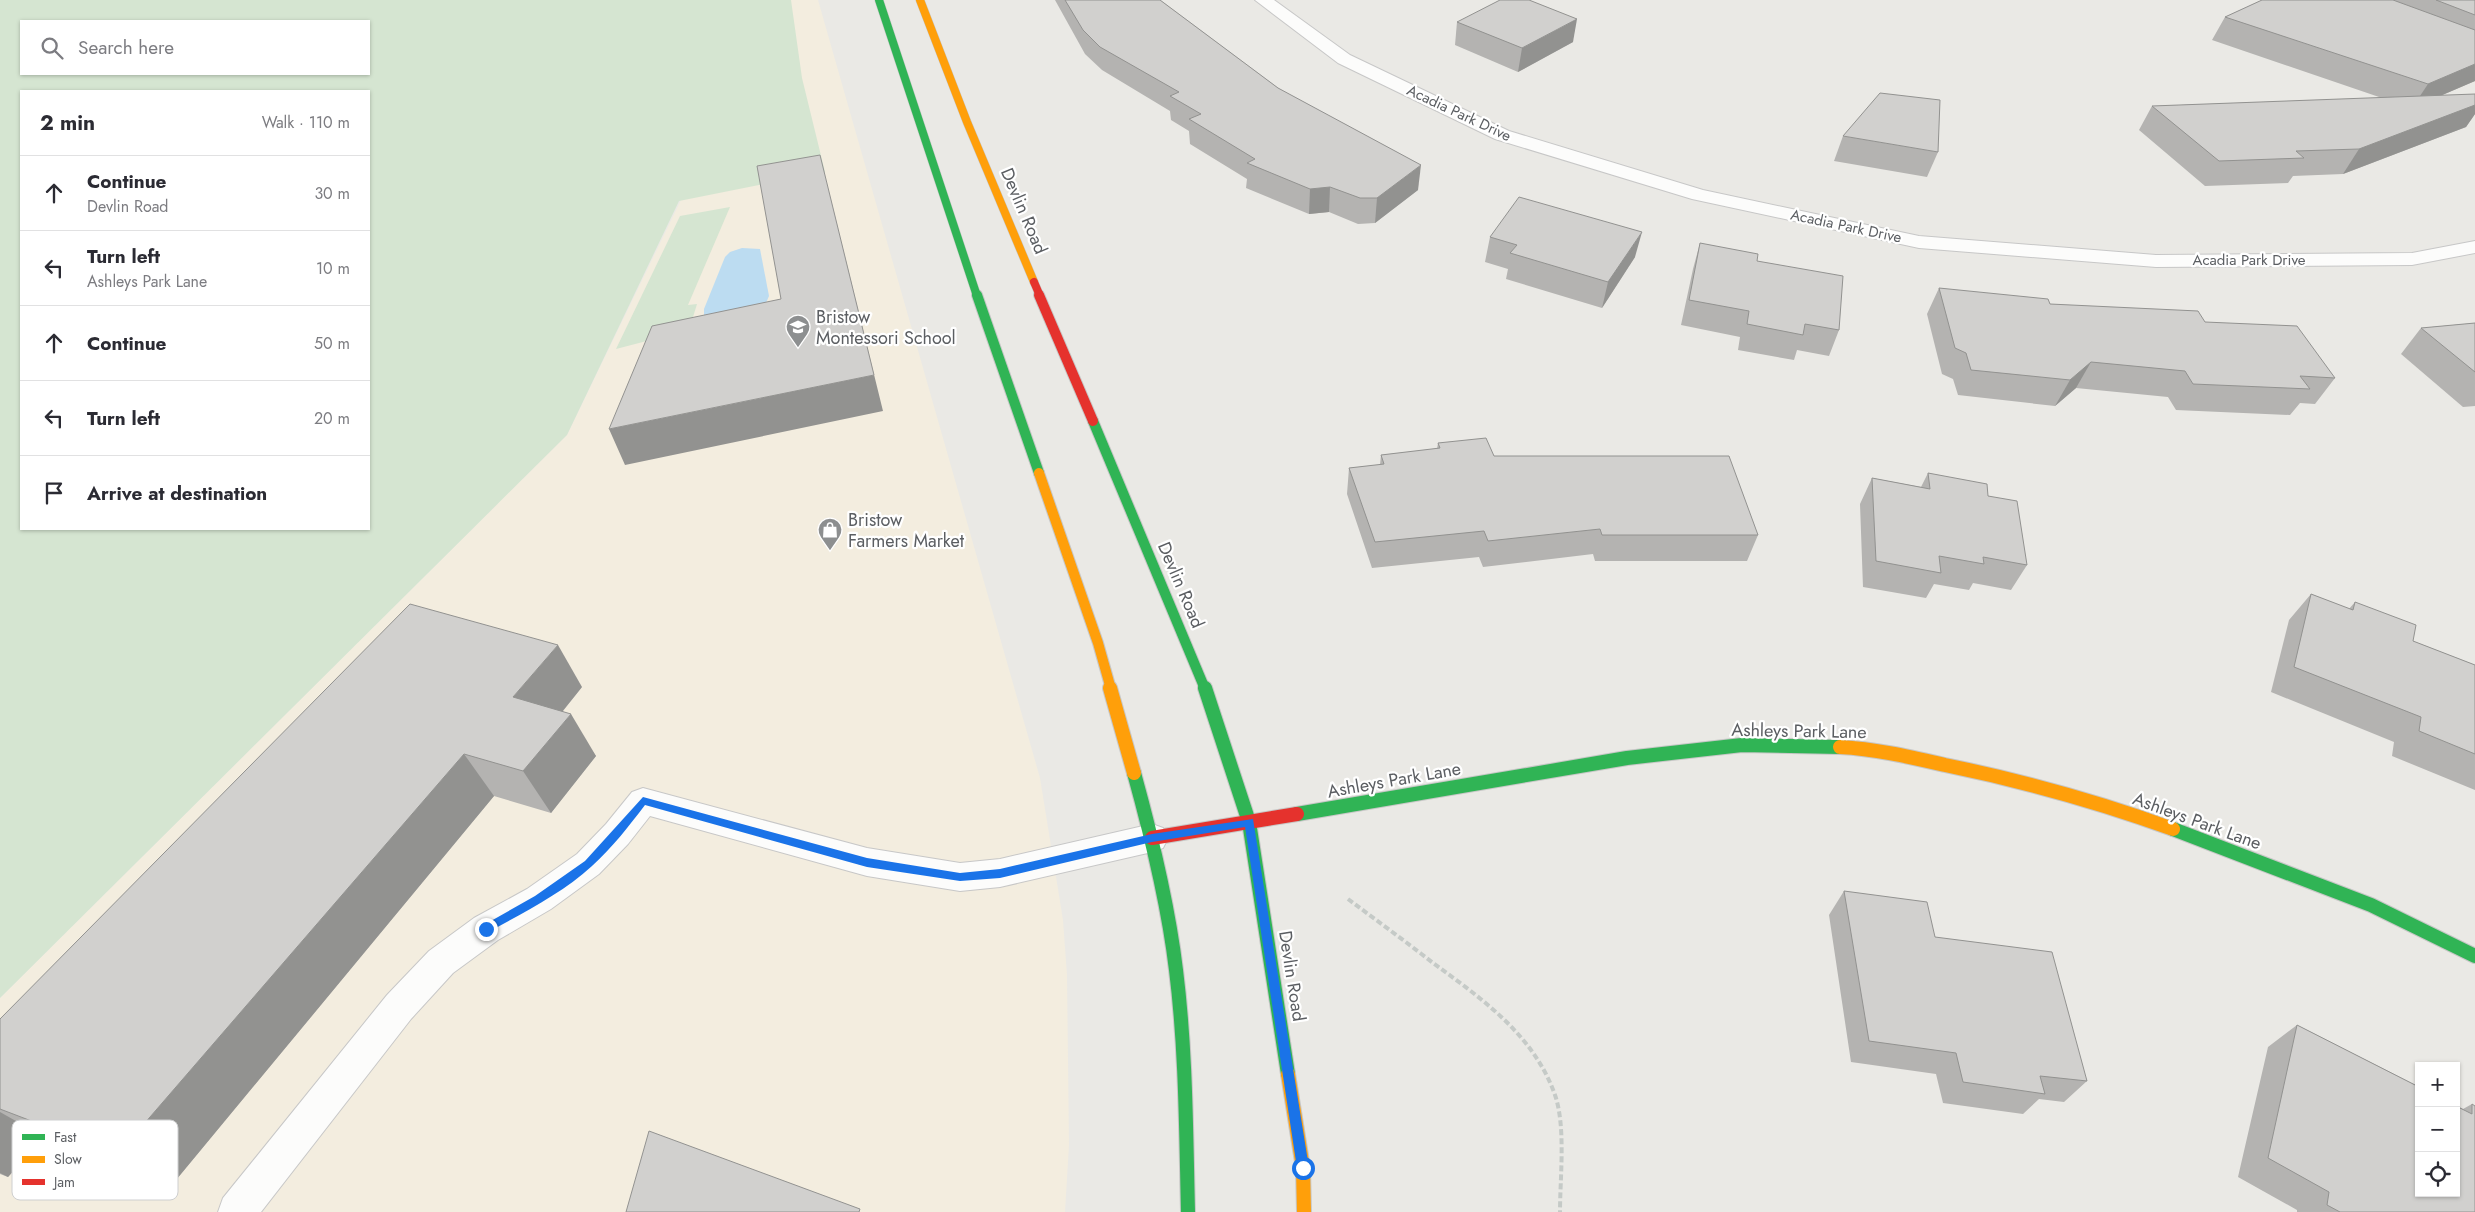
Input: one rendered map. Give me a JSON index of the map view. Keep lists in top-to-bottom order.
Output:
{
  "streets": {
    "main road": ["Devlin Road", "Ashleys Park Lane"],
    "street": ["Acadia Park Drive"]
  },
  "crossings": [
    ["Devlin Road", "Ashleys Park Lane"]
  ],
  "places": {
    "school or university": ["Bristow Montessori School"],
    "shop": ["Bristow Farmers Market"]
  },
  "legend": ["Fast", "Slow", "Jam"],
  "page": {
    "search": "Search here",
    "heading": ["2 min", "Walk · 110 m"],
    "list": [
      ["Continue", "Devlin Road", "30 m"],
      ["Turn left", "Ashleys Park Lane", "10 m"],
      ["Continue", "50 m"],
      ["Turn left", "20 m"],
      "Arrive at destination"
    ],
    "map_buttons": ["+", "−"]
  }
}
